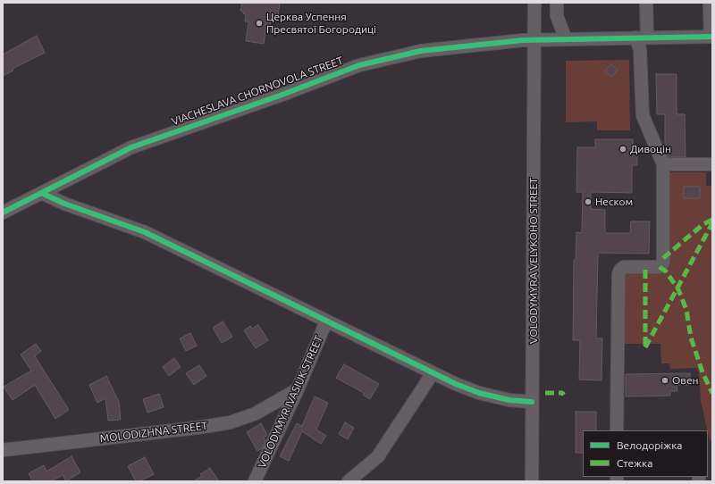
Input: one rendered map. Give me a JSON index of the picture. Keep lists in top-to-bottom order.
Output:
{
  "streets": {
    "street": [
      "VIACHESLAVA CHORNOVOLA STREET",
      "VOLODYMYRA VELYKOHO STREET",
      "VOLODYMYR IVASIUK STREET",
      "MOLODIZHNA STREET"
    ]
  },
  "crossings": [
    ["VIACHESLAVA CHORNOVOLA STREET", "VOLODYMYRA VELYKOHO STREET"],
    ["VOLODYMYR IVASIUK STREET", "MOLODIZHNA STREET"]
  ],
  "places": [
    "Церква Успення Пресвятої Богородиці",
    "Дивоцін",
    "Неском",
    "Овен"
  ],
  "legend": ["Велодоріжка", "Стежка"]
}
